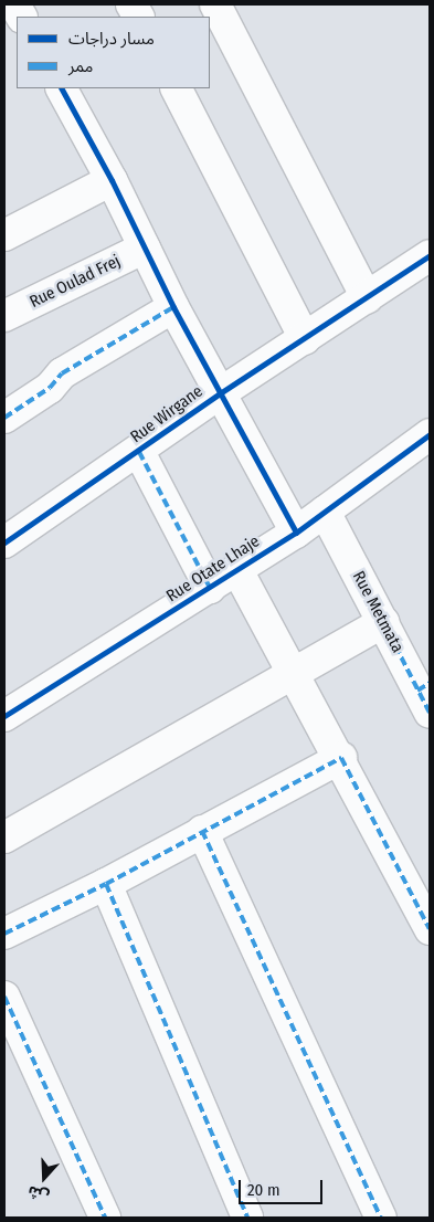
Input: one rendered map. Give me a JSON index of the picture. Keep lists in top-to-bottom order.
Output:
{
  "streets": {
    "street": [
      "Rue Oulad Frej",
      "Rue Wirgane",
      "Rue Otate Lhaje",
      "Rue Metmata"
    ]
  },
  "crossings": [
    ["Rue Otate Lhaje", "Rue Metmata"]
  ],
  "legend": ["مسار دراجات", "ممر"],
  "scale_bar": "20 m",
  "north": "bottom"
}
